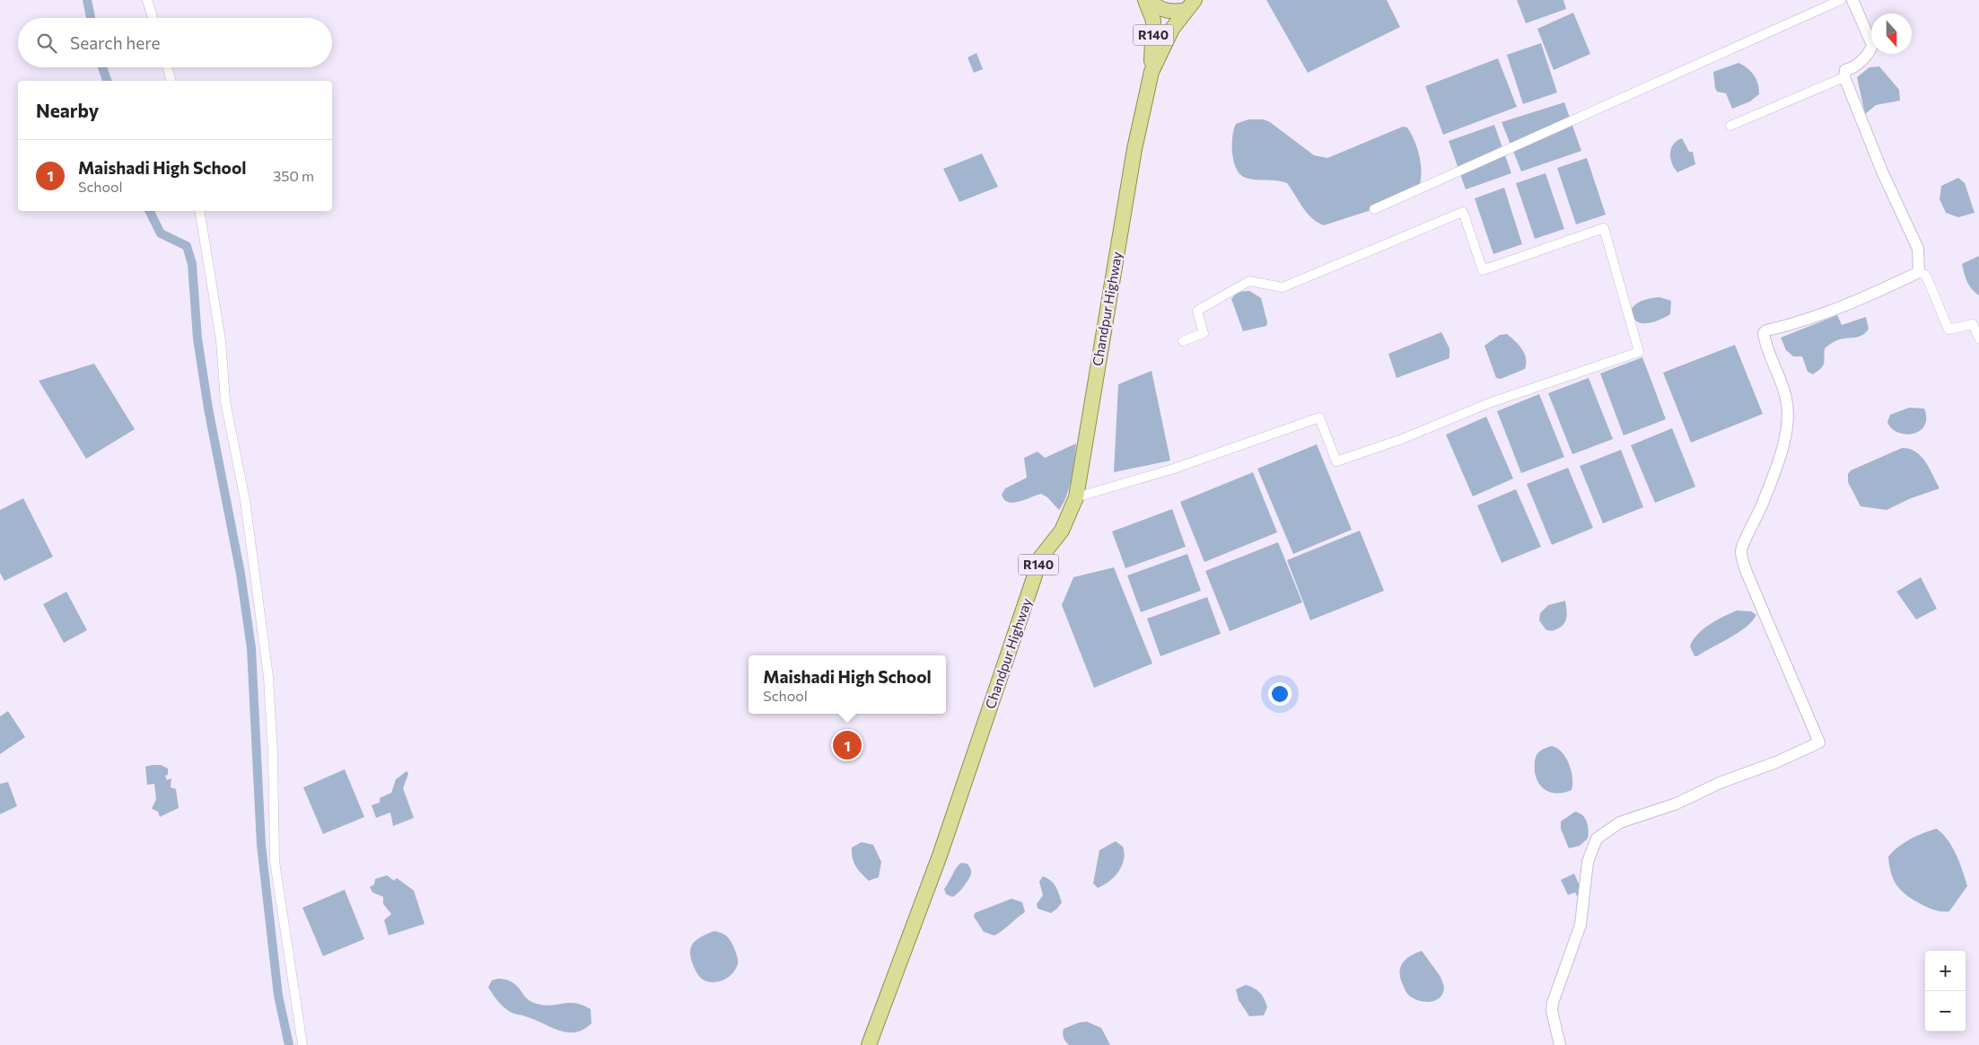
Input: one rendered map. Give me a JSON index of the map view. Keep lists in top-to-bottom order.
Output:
{
  "streets": {
    "main road": ["R140", "Chandpur Highway"]
  },
  "crossings": [
    ["R140", "Chandpur Highway"]
  ],
  "north": "bottom",
  "page": {
    "search": "Search here",
    "heading": "Nearby",
    "list": [
      {
        "mark": "1",
        "name": "Maishadi High School",
        "note": "School",
        "value": "350 m"
      }
    ],
    "popup": ["Maishadi High School", "School"],
    "pins": "1",
    "map_buttons": ["+", "−"]
  }
}
